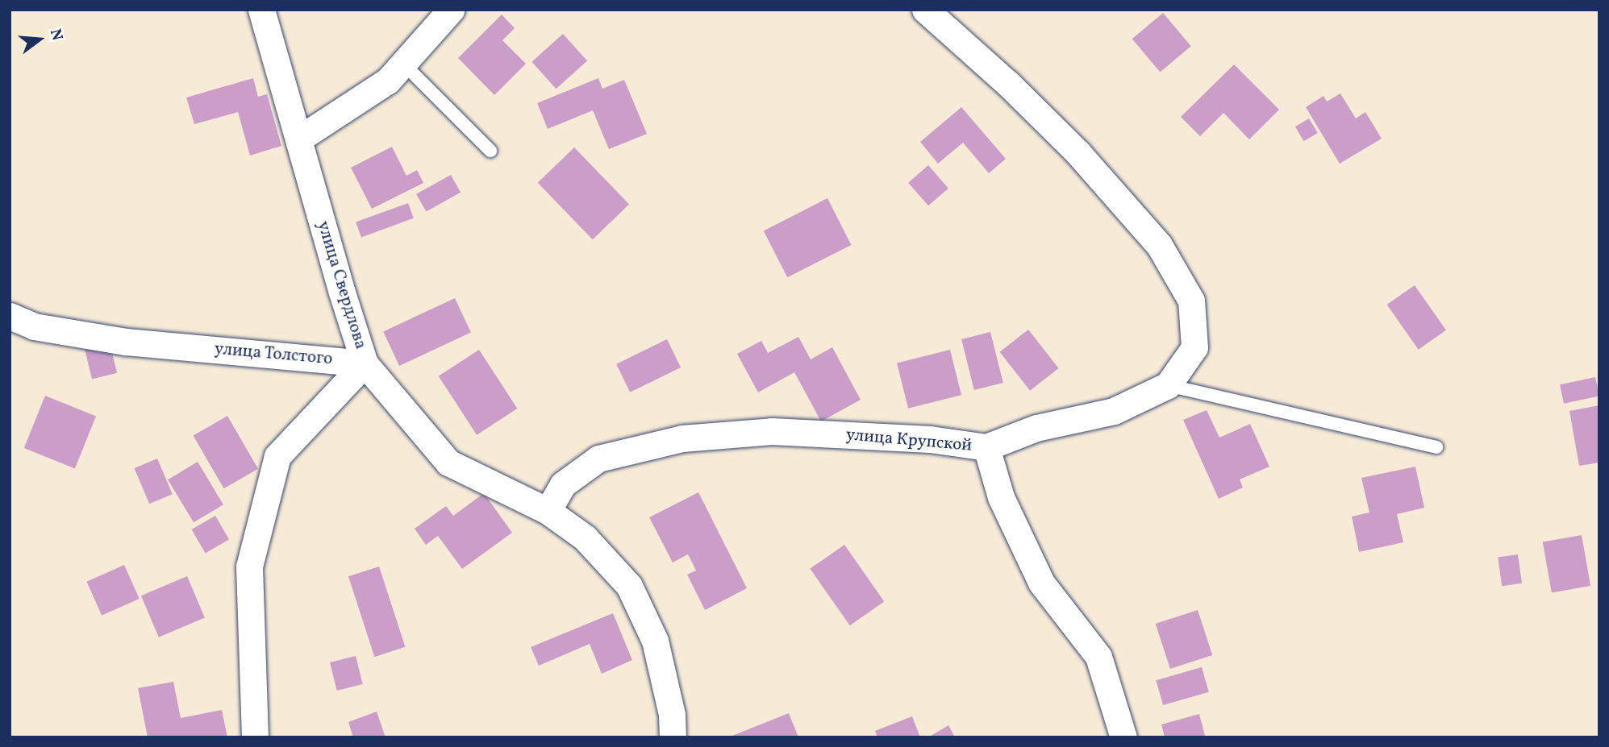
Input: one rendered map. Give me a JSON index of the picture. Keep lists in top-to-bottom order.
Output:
{
  "streets": {
    "street": ["улица Свердлова", "улица Толстого", "улица Крупской"]
  },
  "crossings": [
    ["улица Свердлова", "улица Толстого"],
    ["улица Свердлова", "улица Крупской"]
  ],
  "north": "right"
}
